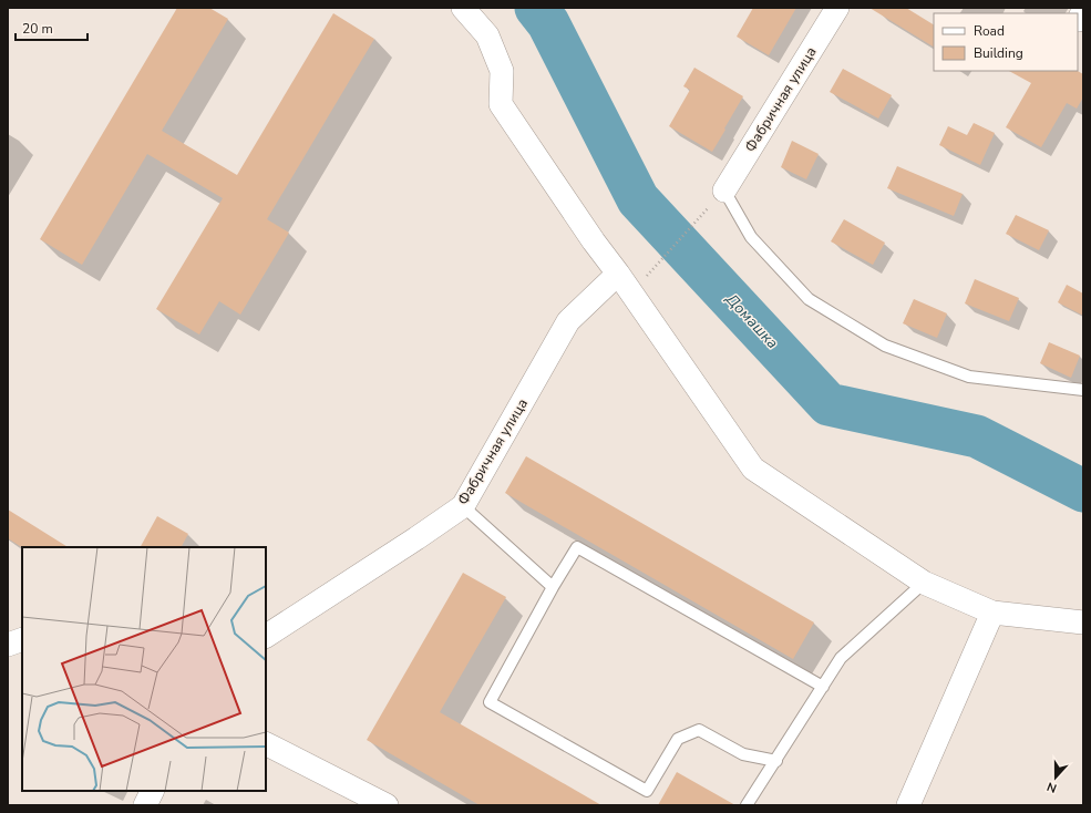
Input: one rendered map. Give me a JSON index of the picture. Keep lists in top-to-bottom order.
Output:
{
  "streets": {
    "street": ["Фабричная улица"]
  },
  "water": ["Домашка"],
  "legend": ["Road", "Building"],
  "scale_bar": "20 m",
  "north": "bottom"
}
